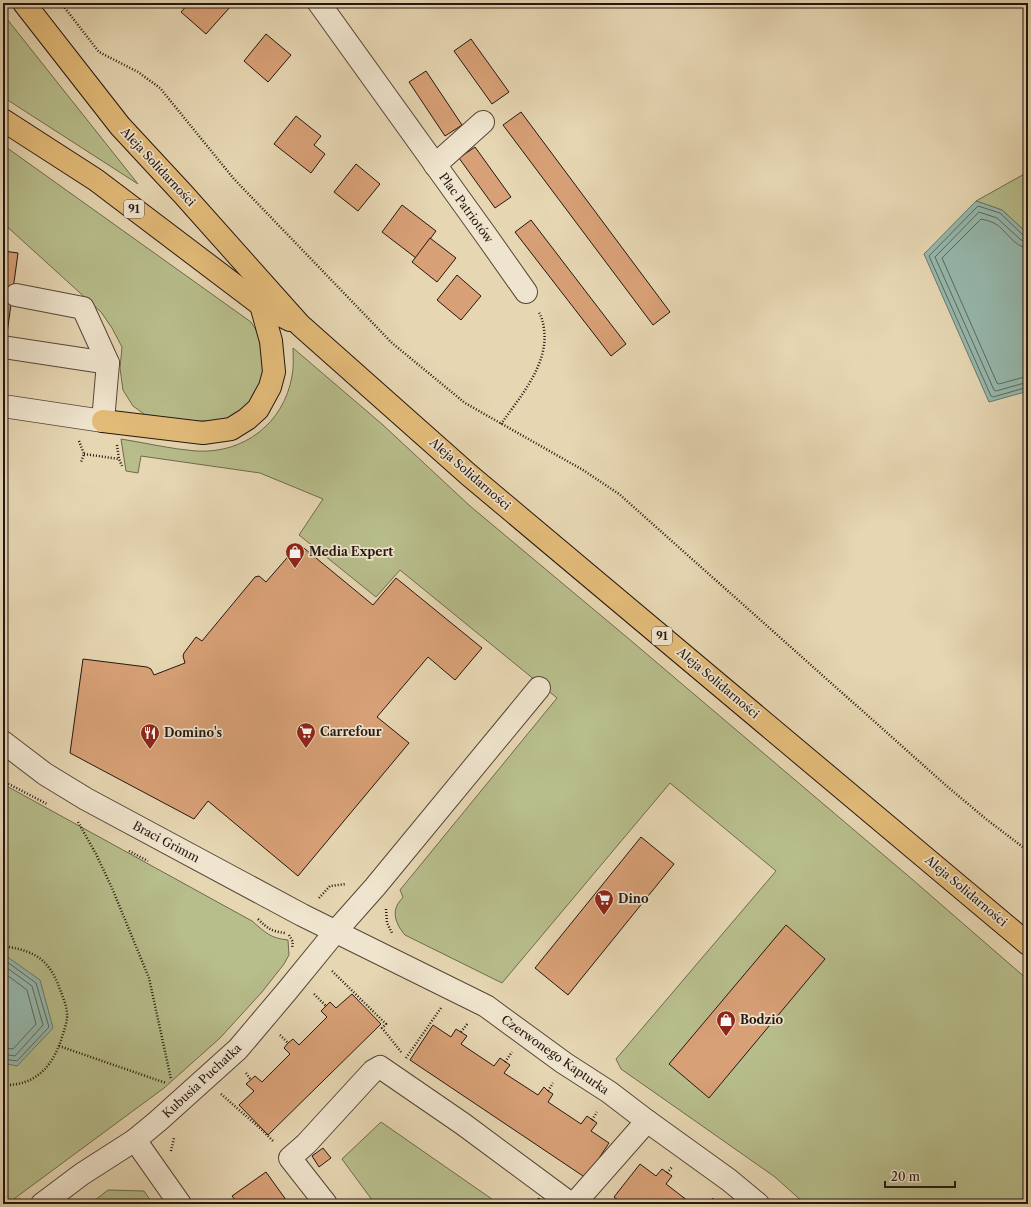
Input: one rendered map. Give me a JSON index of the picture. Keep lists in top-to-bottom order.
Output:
{
  "streets": {
    "main road": ["Aleja Solidarności", "91"],
    "street": [
      "Plac Patriotów",
      "Braci Grimm",
      "Czerwonego Kapturka",
      "Kubusia Puchatka"
    ]
  },
  "crossings": [
    ["Braci Grimm", "Czerwonego Kapturka"],
    ["Braci Grimm", "Kubusia Puchatka"],
    ["Czerwonego Kapturka", "Kubusia Puchatka"]
  ],
  "places": {
    "shop": ["Media Expert", "Bodzio"],
    "supermarket": ["Carrefour", "Dino"],
    "restaurant": ["Domino's"]
  },
  "scale_bar": "20 m"
}
